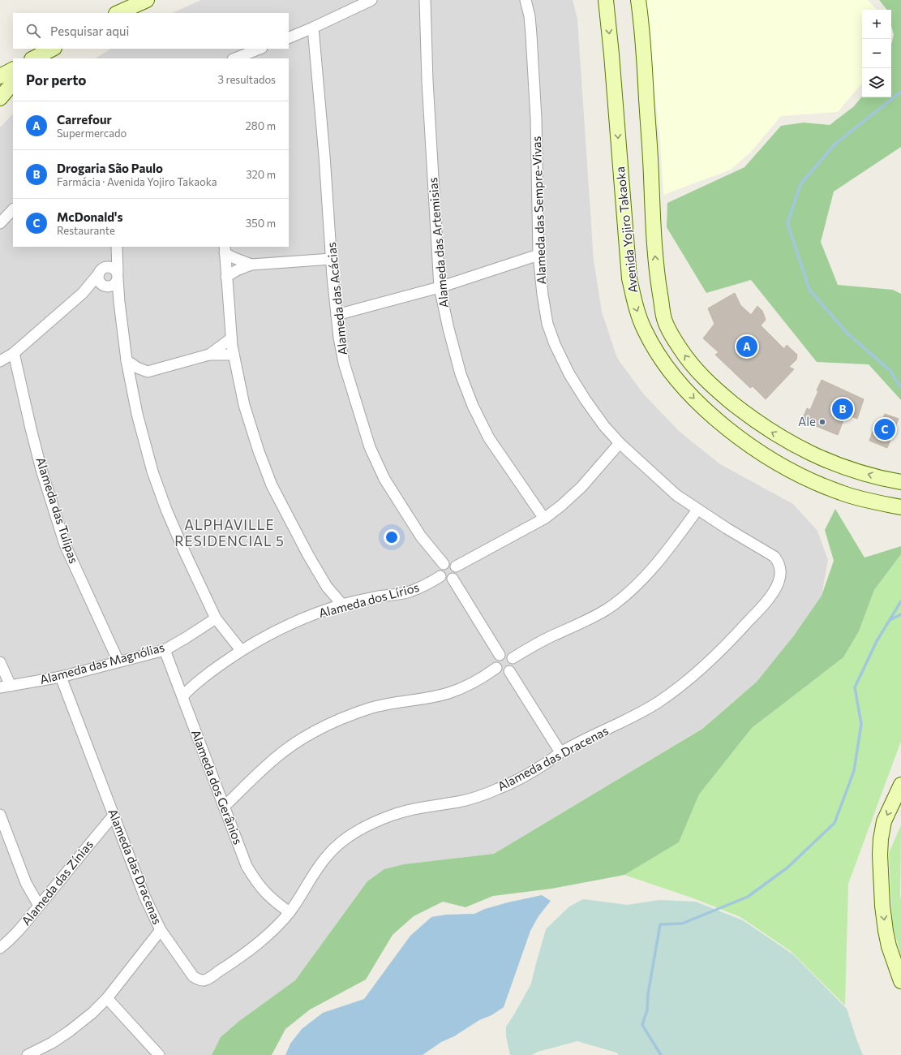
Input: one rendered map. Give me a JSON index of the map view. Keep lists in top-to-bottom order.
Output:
{
  "streets": {
    "main road": ["Avenida Yojiro Takaoka"],
    "street": [
      "Alameda das Sempre-Vivas",
      "Alameda das Artemisias",
      "Alameda das Acácias",
      "Alameda das Tulipas",
      "Alameda dos Lírios",
      "Alameda das Magnólias",
      "Alameda das Dracenas",
      "Alameda dos Gerânios",
      "Alameda das Zínias"
    ]
  },
  "crossings": [
    ["Alameda das Sempre-Vivas", "Alameda das Dracenas"],
    ["Alameda das Acácias", "Alameda dos Lírios"],
    ["Alameda das Tulipas", "Alameda das Magnólias"],
    ["Alameda dos Lírios", "Alameda dos Gerânios"],
    ["Alameda das Magnólias", "Alameda das Dracenas"],
    ["Alameda das Magnólias", "Alameda dos Gerânios"],
    ["Alameda das Dracenas", "Alameda dos Gerânios"],
    ["Alameda das Dracenas", "Alameda das Zínias"]
  ],
  "districts": ["ALPHAVILLE RESIDENCIAL 5"],
  "places": ["Ale"],
  "page": {
    "map_buttons": ["+", "−"],
    "search": "Pesquisar aqui",
    "heading": ["Por perto", "3 resultados"],
    "list": [
      {
        "mark": "A",
        "name": "Carrefour",
        "note": "Supermercado",
        "value": "280 m"
      },
      {
        "mark": "B",
        "name": "Drogaria São Paulo",
        "note": "Farmácia · Avenida Yojiro Takaoka",
        "value": "320 m"
      },
      {
        "mark": "C",
        "name": "McDonald's",
        "note": "Restaurante",
        "value": "350 m"
      }
    ],
    "pins": ["A", "B", "C"]
  }
}
